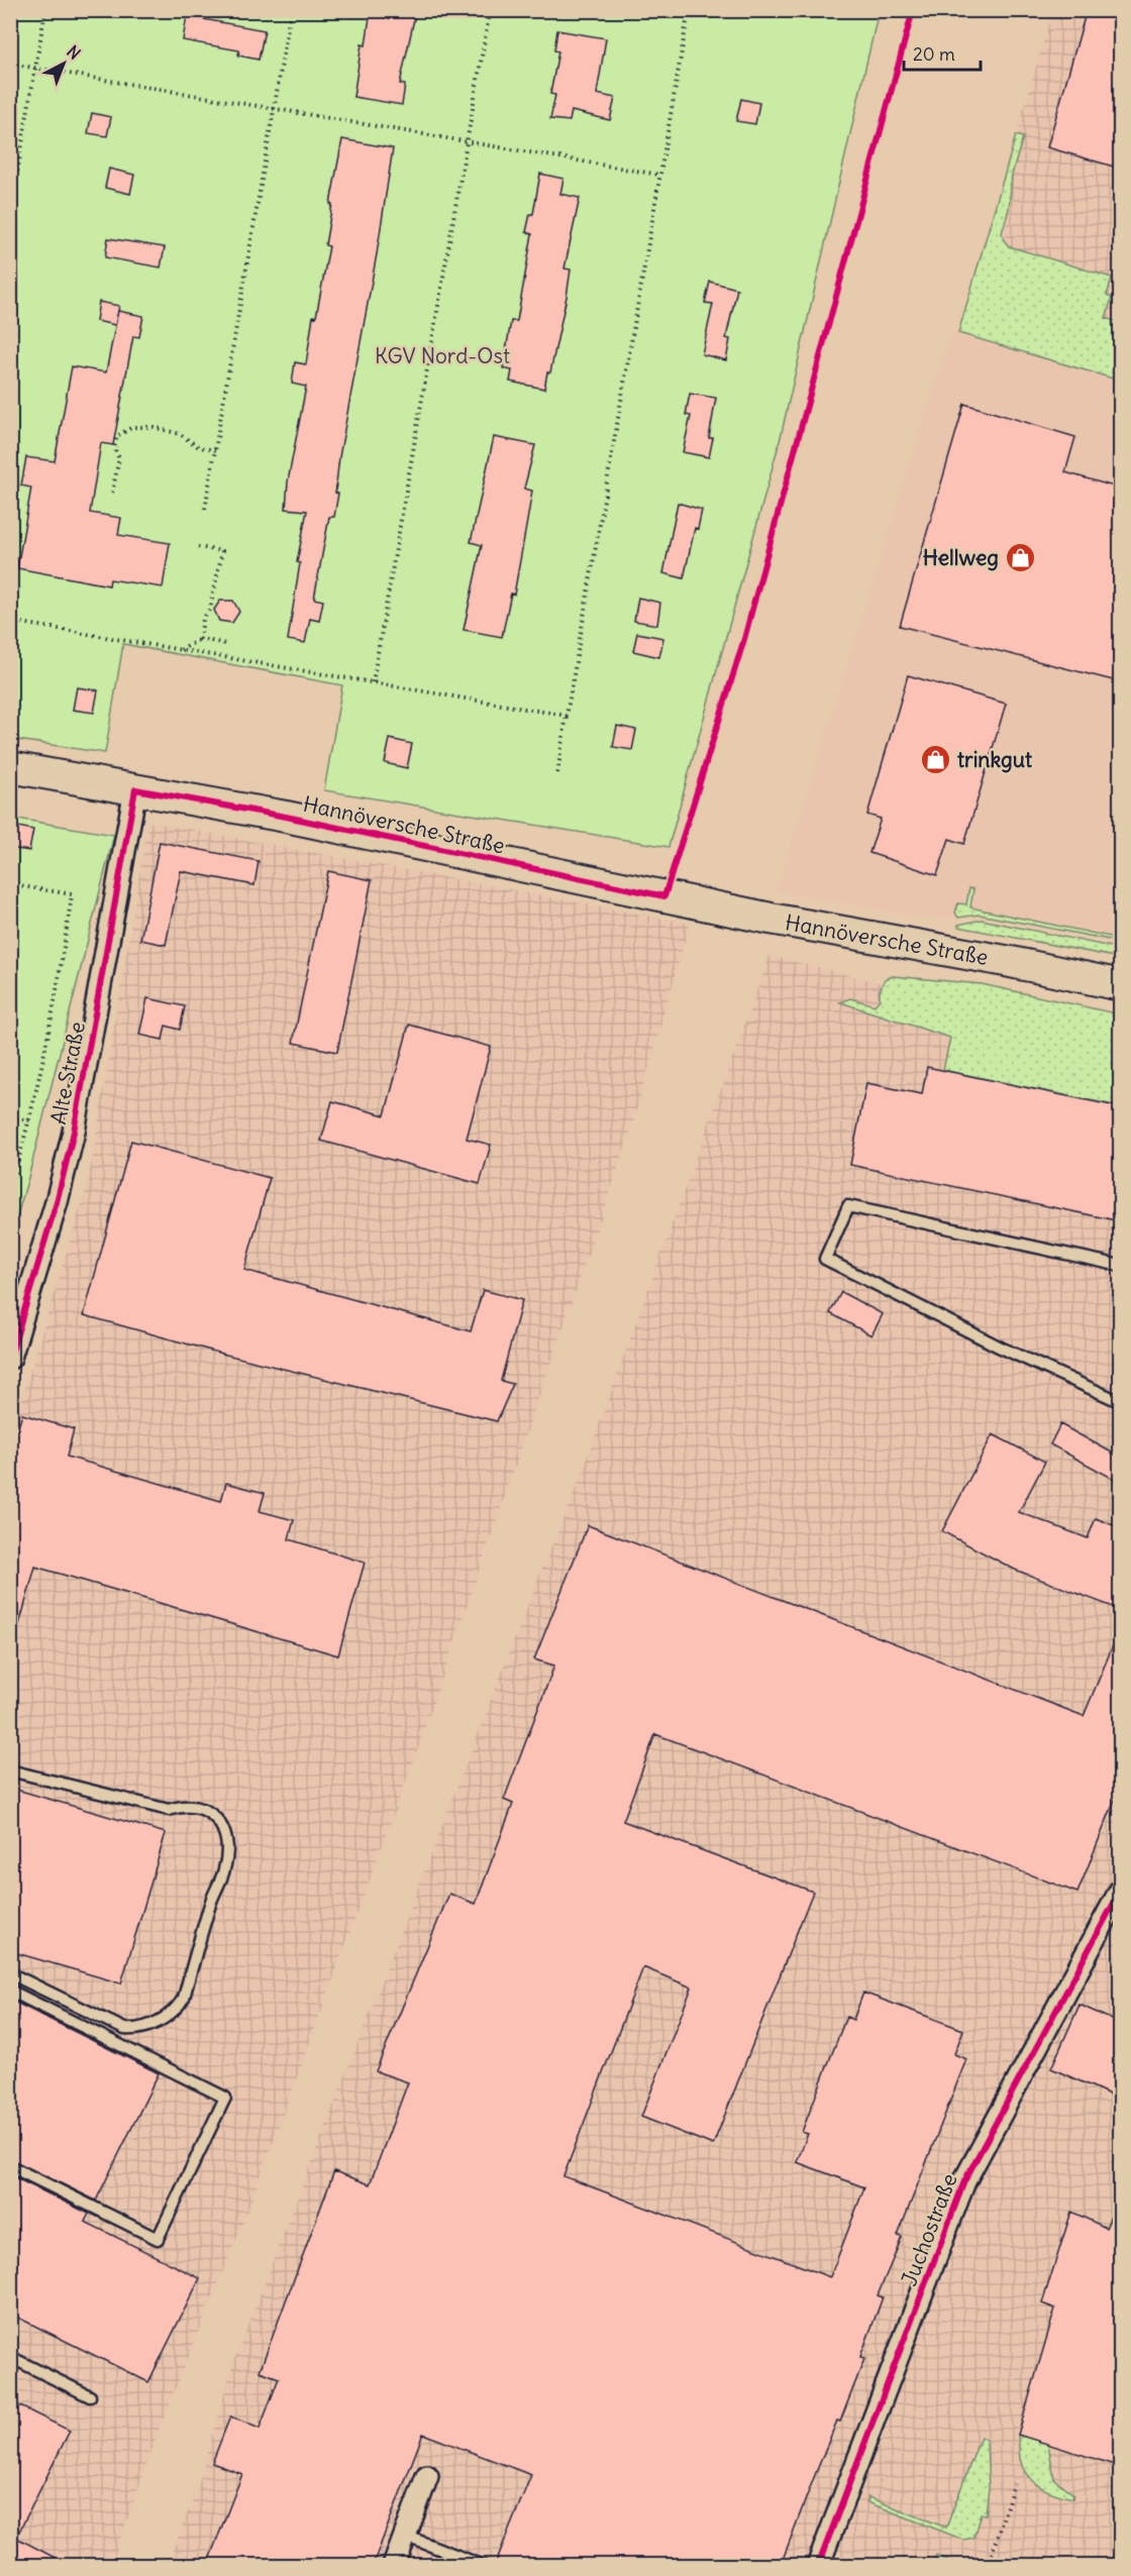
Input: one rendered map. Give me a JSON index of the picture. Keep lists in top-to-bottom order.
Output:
{
  "streets": {
    "main road": ["Hannöversche Straße"],
    "street": ["Alte Straße", "Juchostraße"]
  },
  "crossings": [
    ["Hannöversche Straße", "Alte Straße"]
  ],
  "parks": ["KGV Nord-Ost"],
  "places": {
    "shop": ["Hellweg", "trinkgut"]
  },
  "scale_bar": "20 m",
  "north": "top right"
}
